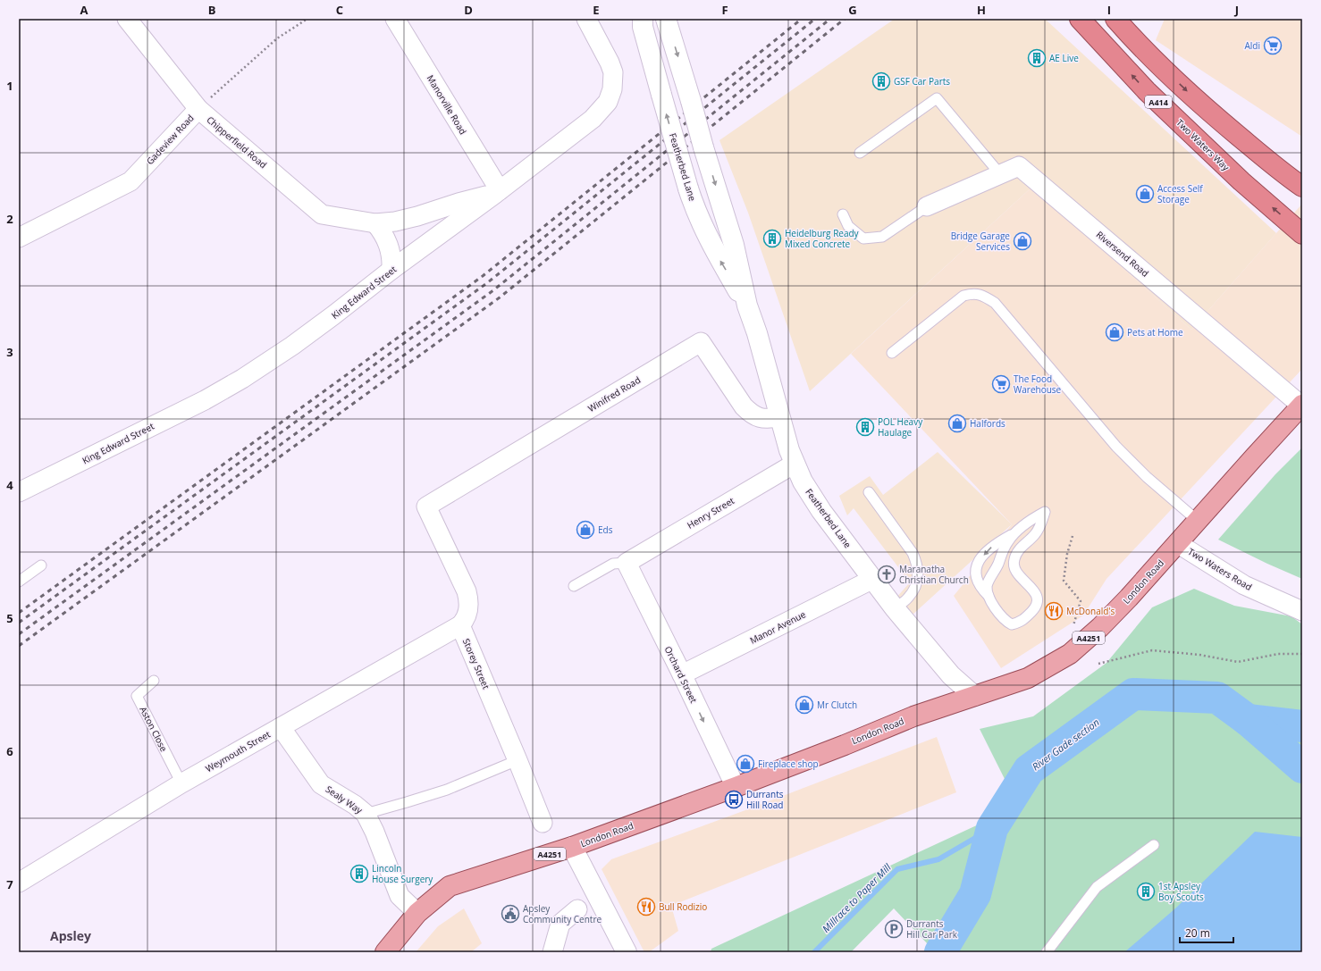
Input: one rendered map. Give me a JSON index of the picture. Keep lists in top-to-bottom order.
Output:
{
  "streets": {
    "highway": ["A414", "Two Waters Way"],
    "main road": ["London Road", "A4251"],
    "street": [
      "Manorville Road",
      "Gadeview Road",
      "Chipperfield Road",
      "Featherbed Lane",
      "Riversend Road",
      "King Edward Street",
      "Winifred Road",
      "Henry Street",
      "Two Waters Road",
      "Manor Avenue",
      "Storey Street",
      "Orchard Street",
      "Weymouth Street",
      "Sealy Way"
    ],
    "lane": ["Aston Close"]
  },
  "crossings": [
    ["Manorville Road", "Chipperfield Road"],
    ["Manorville Road", "King Edward Street"],
    ["Gadeview Road", "Chipperfield Road"],
    ["Chipperfield Road", "King Edward Street"],
    ["Featherbed Lane", "Winifred Road"],
    ["Featherbed Lane", "Henry Street"],
    ["Featherbed Lane", "London Road"],
    ["Featherbed Lane", "Manor Avenue"],
    ["Riversend Road", "London Road"],
    ["Winifred Road", "Storey Street"],
    ["Winifred Road", "Weymouth Street"],
    ["Henry Street", "Orchard Street"],
    ["Two Waters Road", "London Road"],
    ["London Road", "Orchard Street"],
    ["London Road", "Sealy Way"],
    ["Manor Avenue", "Orchard Street"],
    ["Storey Street", "Weymouth Street"],
    ["Aston Close", "Weymouth Street"],
    ["Weymouth Street", "Sealy Way"]
  ],
  "one_way": ["Orchard Street"],
  "districts": ["Apsley"],
  "water": ["River Gade section", "Millrace to Paper Mill"],
  "places": {
    "supermarket": ["Aldi", "The Food Warehouse"],
    "building": [
      "AE Live",
      "GSF Car Parts",
      "Heidelburg Ready Mixed Concrete",
      "POL Heavy Haulage",
      "Lincoln House Surgery",
      "1st Apsley Boy Scouts"
    ],
    "shop": [
      "Access Self Storage",
      "Bridge Garage Services",
      "Pets at Home",
      "Halfords",
      "Eds",
      "Mr Clutch",
      "Fireplace shop"
    ],
    "church": ["Maranatha Christian Church"],
    "restaurant": ["McDonald's", "Bull Rodizio"],
    "bus stop": ["Durrants Hill Road"],
    "public building": ["Apsley Community Centre"],
    "parking": ["Durrants Hill Car Park"]
  },
  "scale_bar": "20 m",
  "grid": {
    "columns": [
      "A",
      "B",
      "C",
      "D",
      "E",
      "F",
      "G",
      "H",
      "I",
      "J"
    ],
    "rows": [
      "1",
      "2",
      "3",
      "4",
      "5",
      "6",
      "7"
    ]
  }
}
